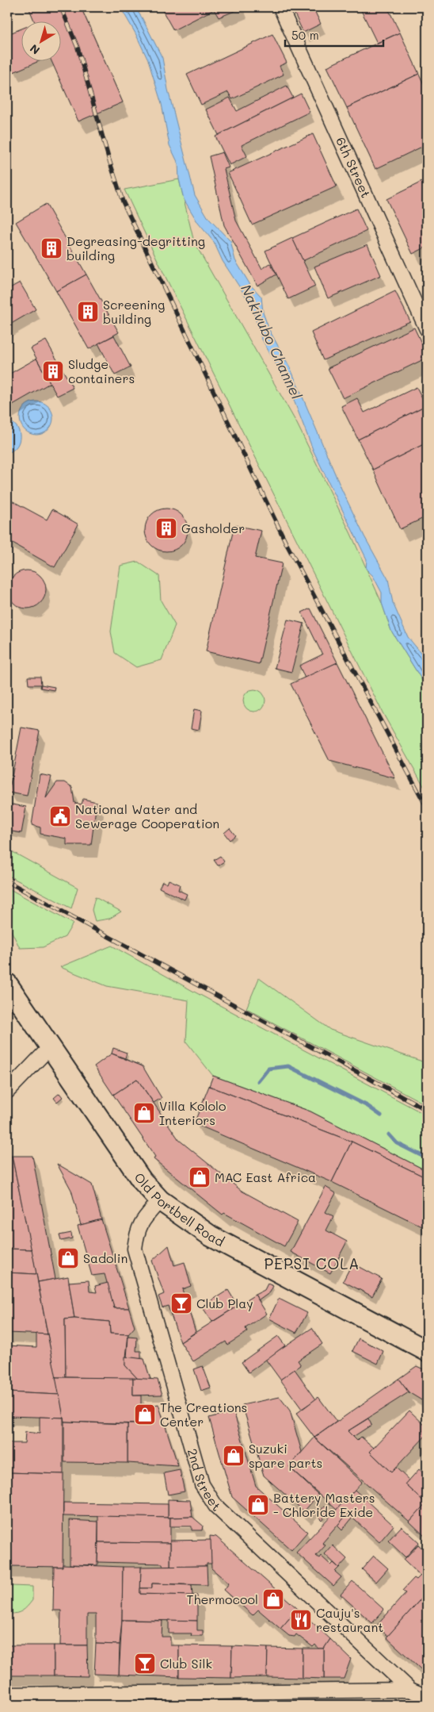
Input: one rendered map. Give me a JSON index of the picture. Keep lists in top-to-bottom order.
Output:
{
  "streets": {
    "main road": ["Old Portbell Road"],
    "street": ["6th Street", "2nd Street"]
  },
  "crossings": [
    ["Old Portbell Road", "2nd Street"]
  ],
  "districts": ["PEPSI COLA"],
  "water": ["Nakivubo Channel"],
  "places": {
    "building": [
      "Degreasing-degritting building",
      "Screening building",
      "Sludge containers",
      "Gasholder"
    ],
    "public building": ["National Water and Sewerage Cooperation"],
    "shop": [
      "Villa Kololo Interiors",
      "MAC East Africa",
      "Sadolin",
      "The Creations Center",
      "Suzuki spare parts",
      "Battery Masters - Chloride Exide",
      "Thermocool"
    ],
    "bar": ["Club Play", "Club Silk"],
    "restaurant": ["Cauju's restaurant"]
  },
  "scale_bar": "50 m",
  "north": "bottom left"
}
